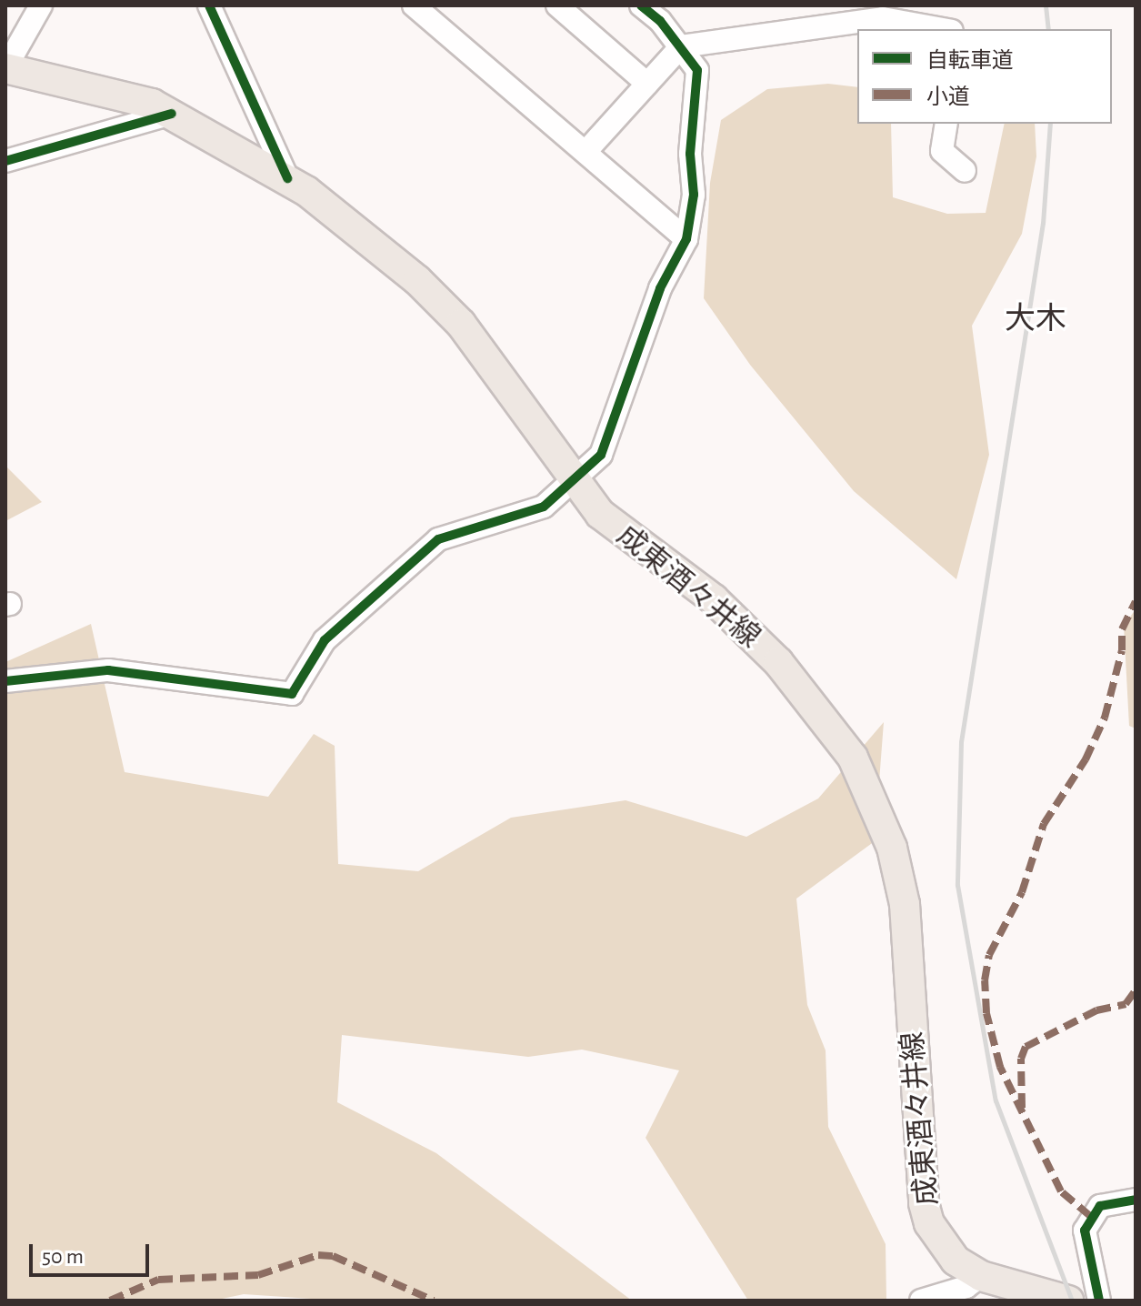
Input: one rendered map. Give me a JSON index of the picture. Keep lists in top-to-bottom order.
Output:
{
  "streets": {
    "main road": ["成東酒々井線"]
  },
  "districts": ["大木"],
  "legend": ["自転車道", "小道"],
  "scale_bar": "50 m"
}
